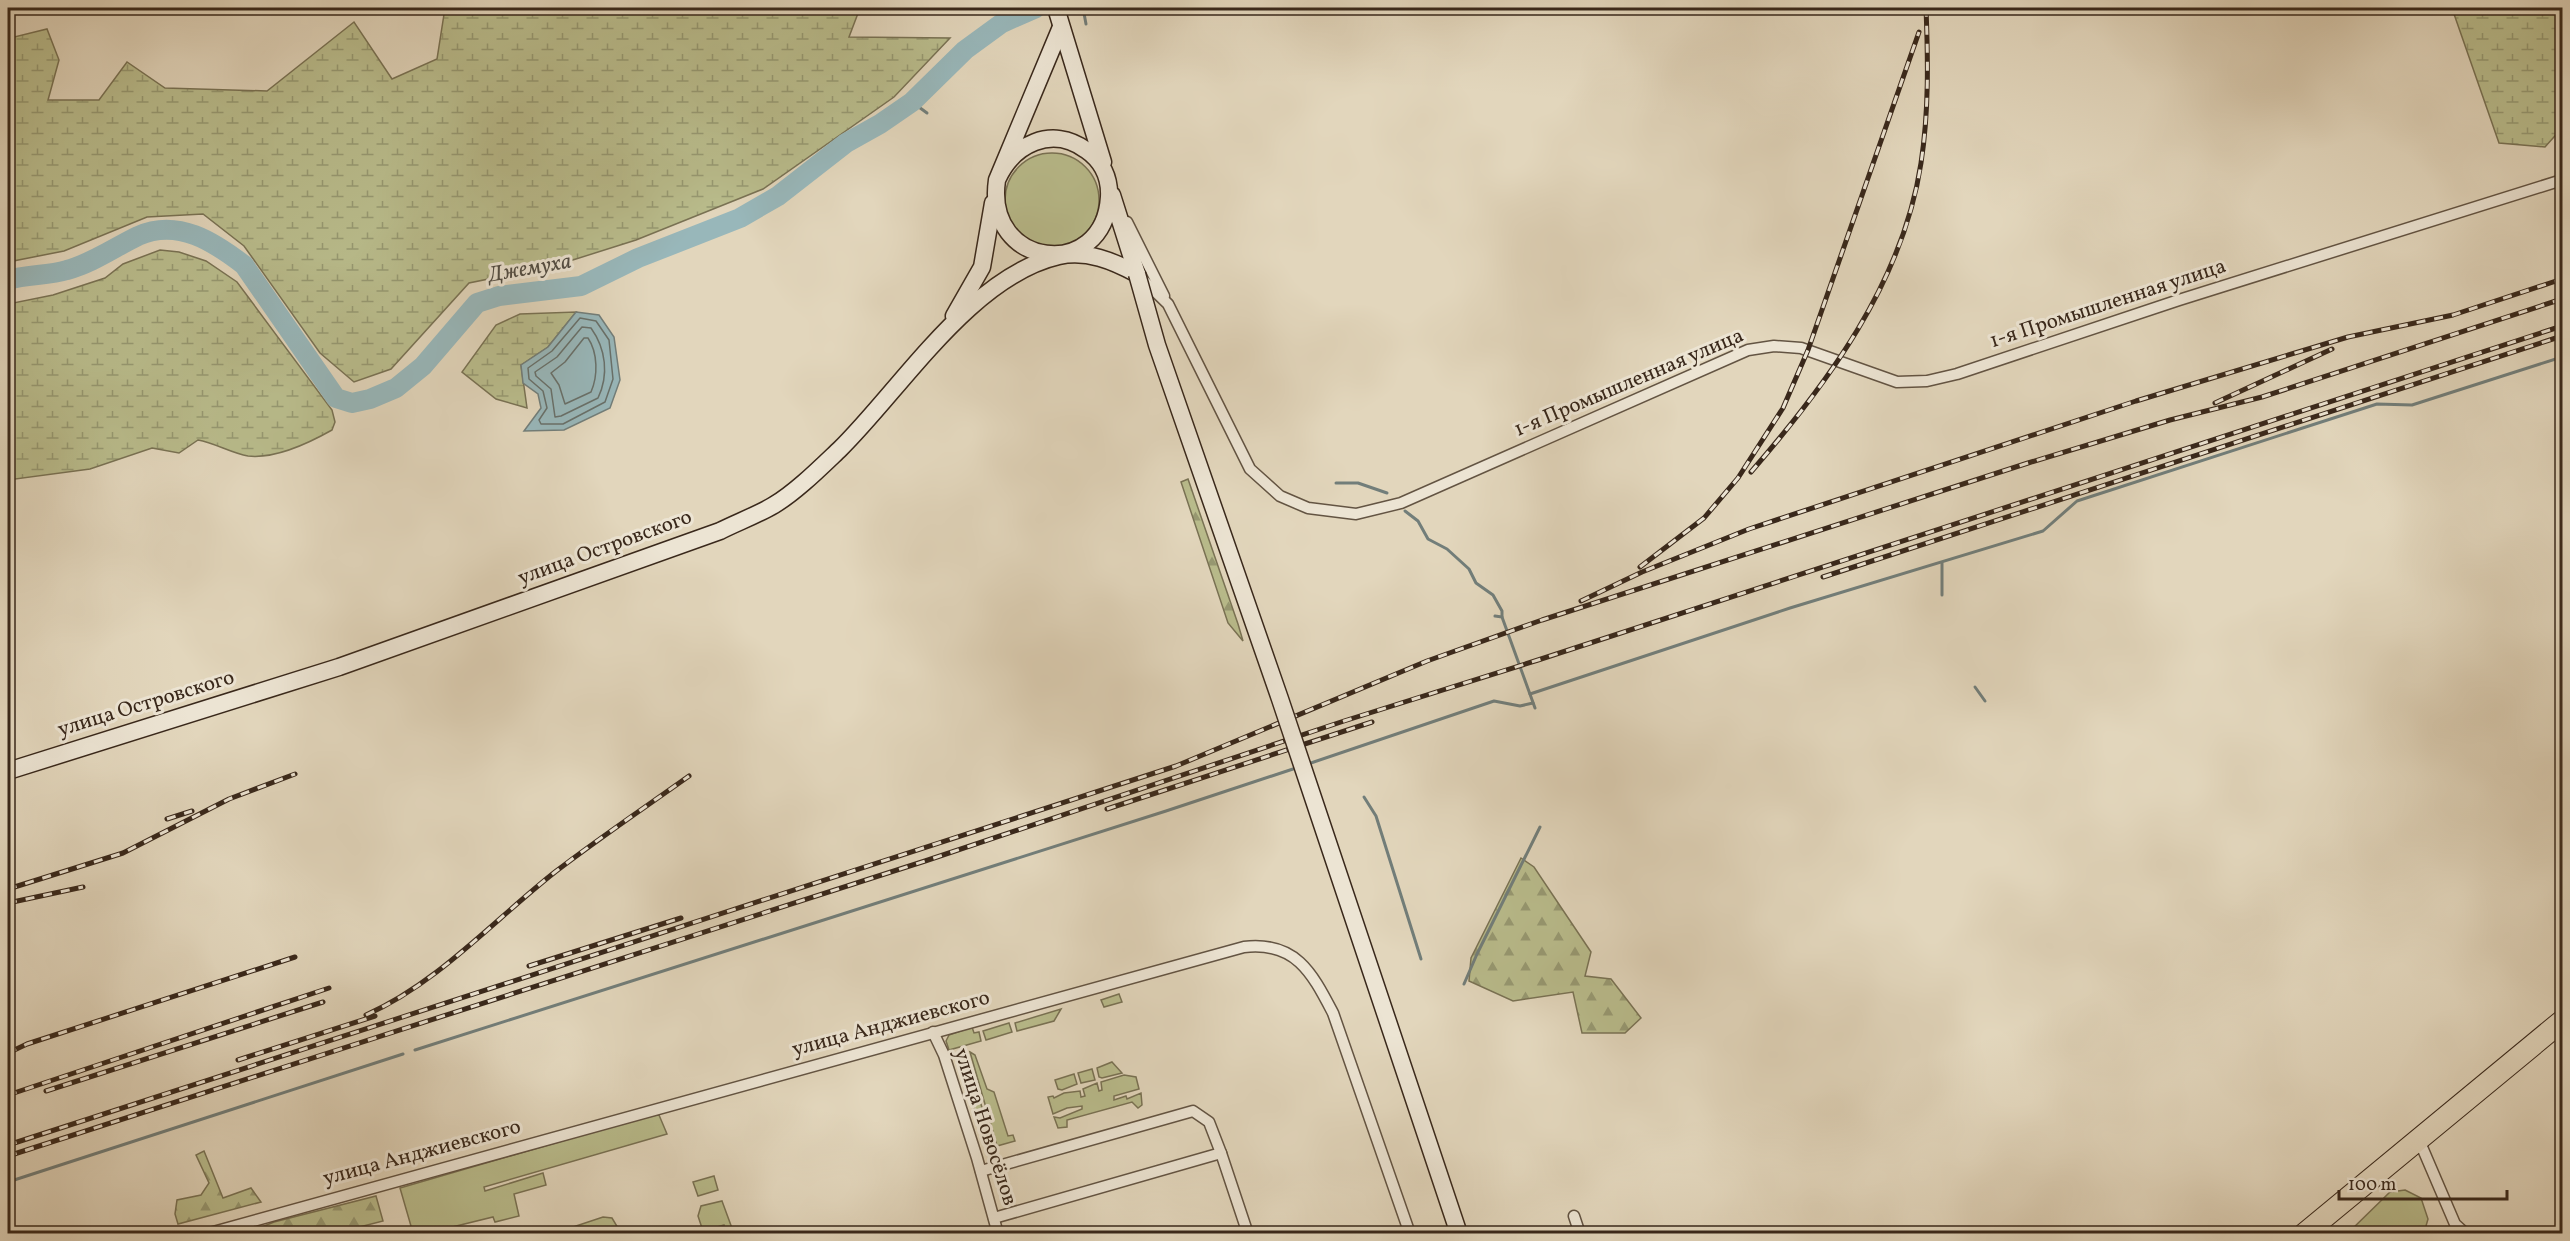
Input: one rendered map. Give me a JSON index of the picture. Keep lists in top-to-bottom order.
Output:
{
  "streets": {
    "street": [
      "1-я Промышленная улица",
      "улица Островского",
      "улица Анджиевского",
      "улица Новосёлов"
    ]
  },
  "crossings": [
    ["1-я Промышленная улица", "улица Островского"],
    ["улица Анджиевского", "улица Новосёлов"]
  ],
  "water": ["Джемуха"],
  "scale_bar": "100 m"
}
